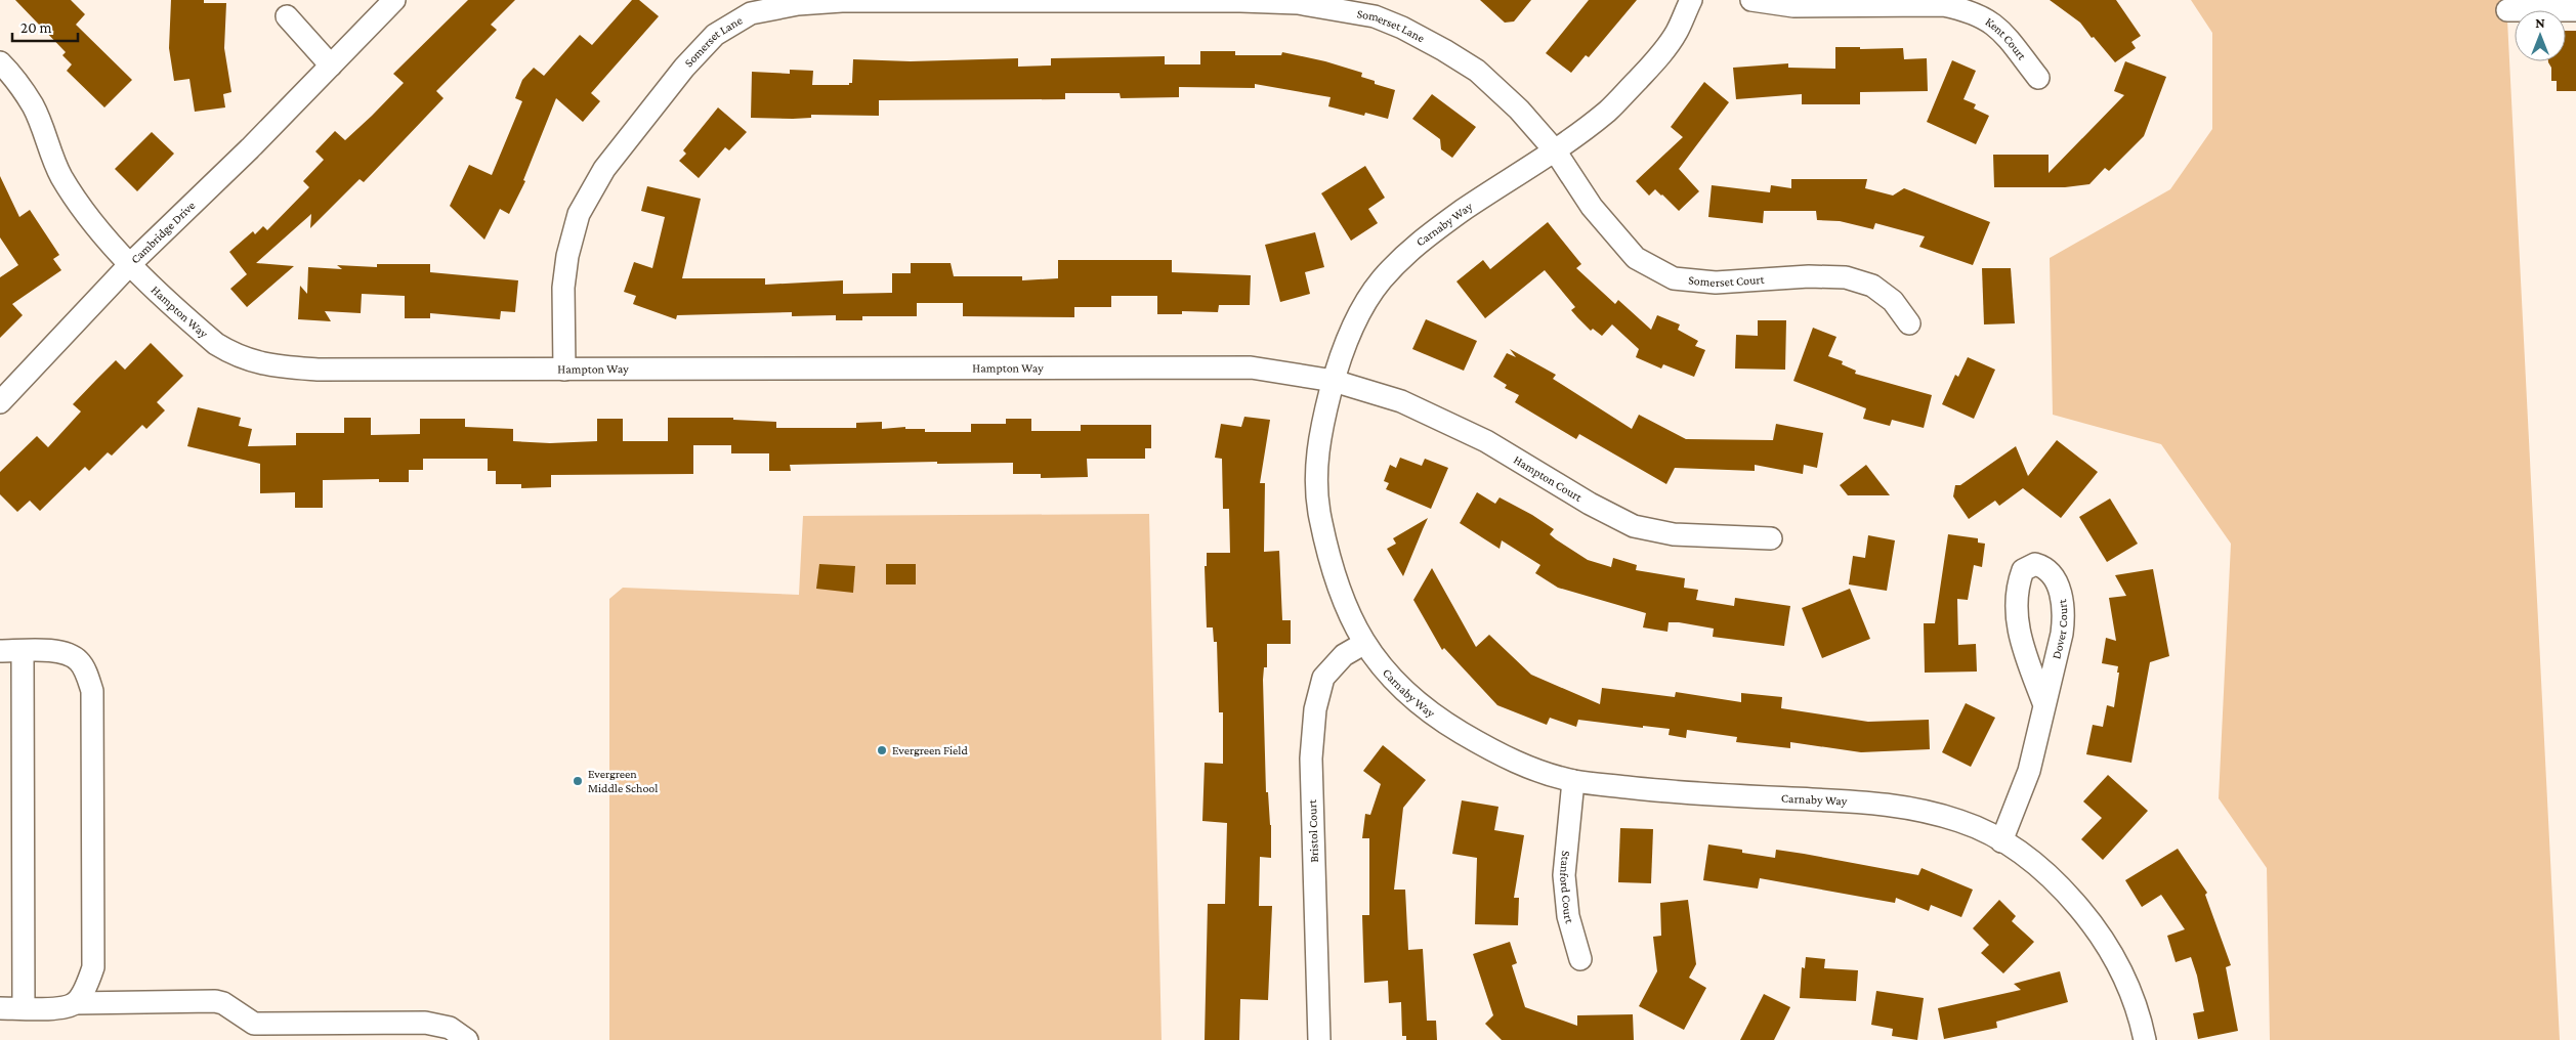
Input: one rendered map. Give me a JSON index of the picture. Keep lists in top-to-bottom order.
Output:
{
  "streets": {
    "street": [
      "Somerset Lane",
      "Kent Court",
      "Carnaby Way",
      "Cambridge Drive",
      "Somerset Court",
      "Hampton Way",
      "Hampton Court",
      "Dover Court",
      "Bristol Court",
      "Stanford Court"
    ]
  },
  "crossings": [
    ["Somerset Lane", "Carnaby Way"],
    ["Somerset Lane", "Somerset Court"],
    ["Somerset Lane", "Hampton Way"],
    ["Carnaby Way", "Somerset Court"],
    ["Carnaby Way", "Hampton Way"],
    ["Carnaby Way", "Hampton Court"],
    ["Carnaby Way", "Dover Court"],
    ["Carnaby Way", "Bristol Court"],
    ["Carnaby Way", "Stanford Court"],
    ["Cambridge Drive", "Hampton Way"],
    ["Hampton Way", "Hampton Court"]
  ],
  "places": ["Evergreen Field", "Evergreen Middle School"],
  "scale_bar": "20 m",
  "north": "top"
}
